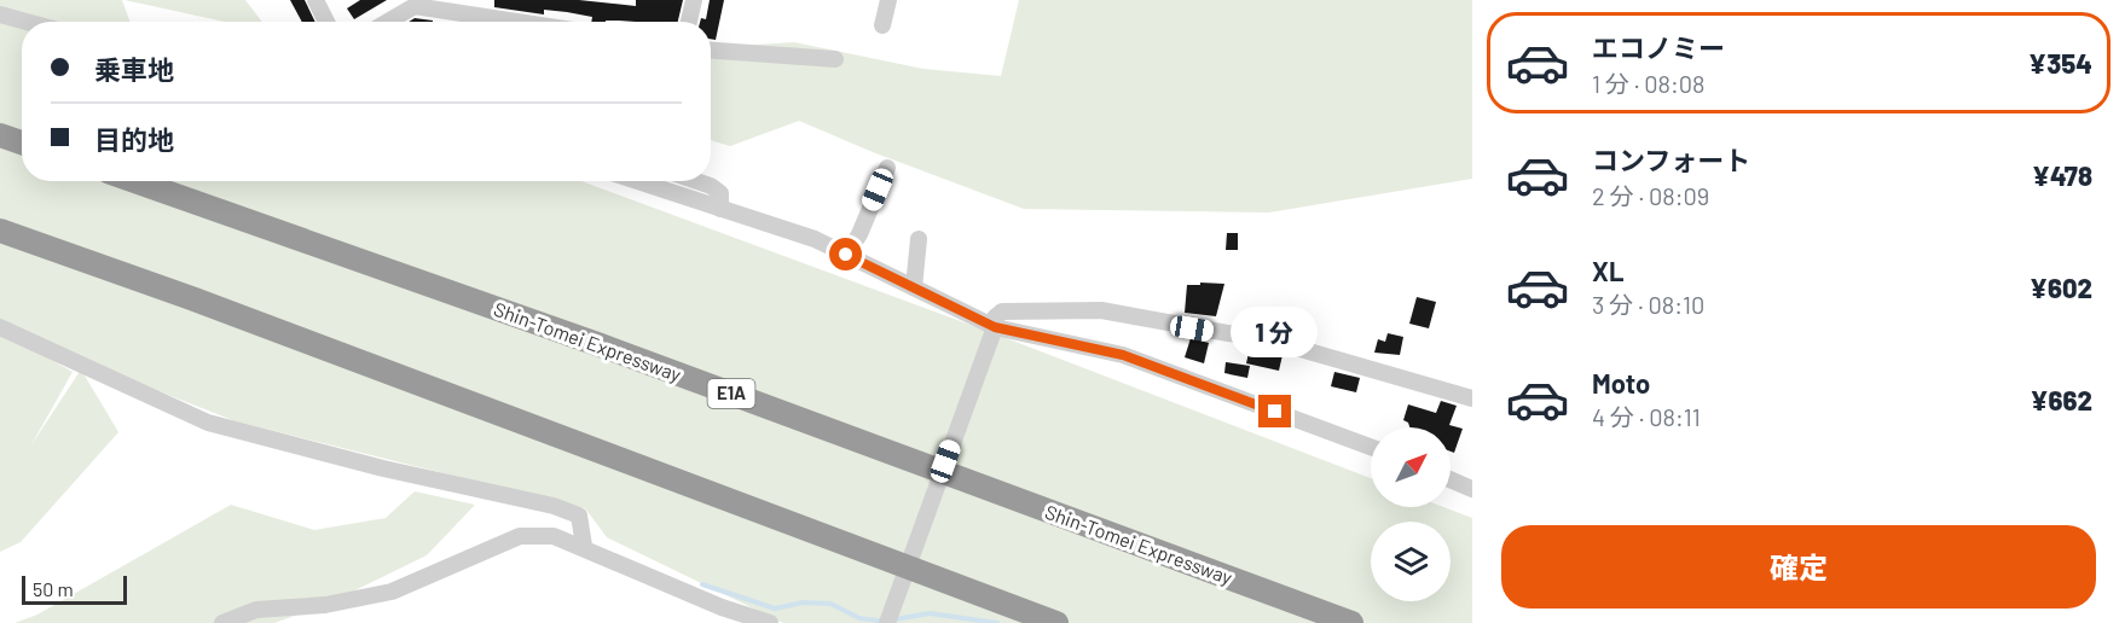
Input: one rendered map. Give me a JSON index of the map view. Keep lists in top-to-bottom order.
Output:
{
  "streets": {
    "highway": ["Shin-Tomei Expressway", "E1A"]
  },
  "scale_bar": "50 m",
  "north": "top right",
  "page": {
    "list": [
      {
        "name": "エコノミー",
        "note": "1 分 · 08:08",
        "value": "¥354"
      },
      {
        "name": "コンフォート",
        "note": "2 分 · 08:09",
        "value": "¥478"
      },
      {
        "name": "XL",
        "note": "3 分 · 08:10",
        "value": "¥602"
      },
      {
        "name": "Moto",
        "note": "4 分 · 08:11",
        "value": "¥662"
      }
    ],
    "banner": ["乗車地", "目的地"],
    "bubble": "1 分",
    "buttons": "確定",
    "scale": "50 m"
  }
}
